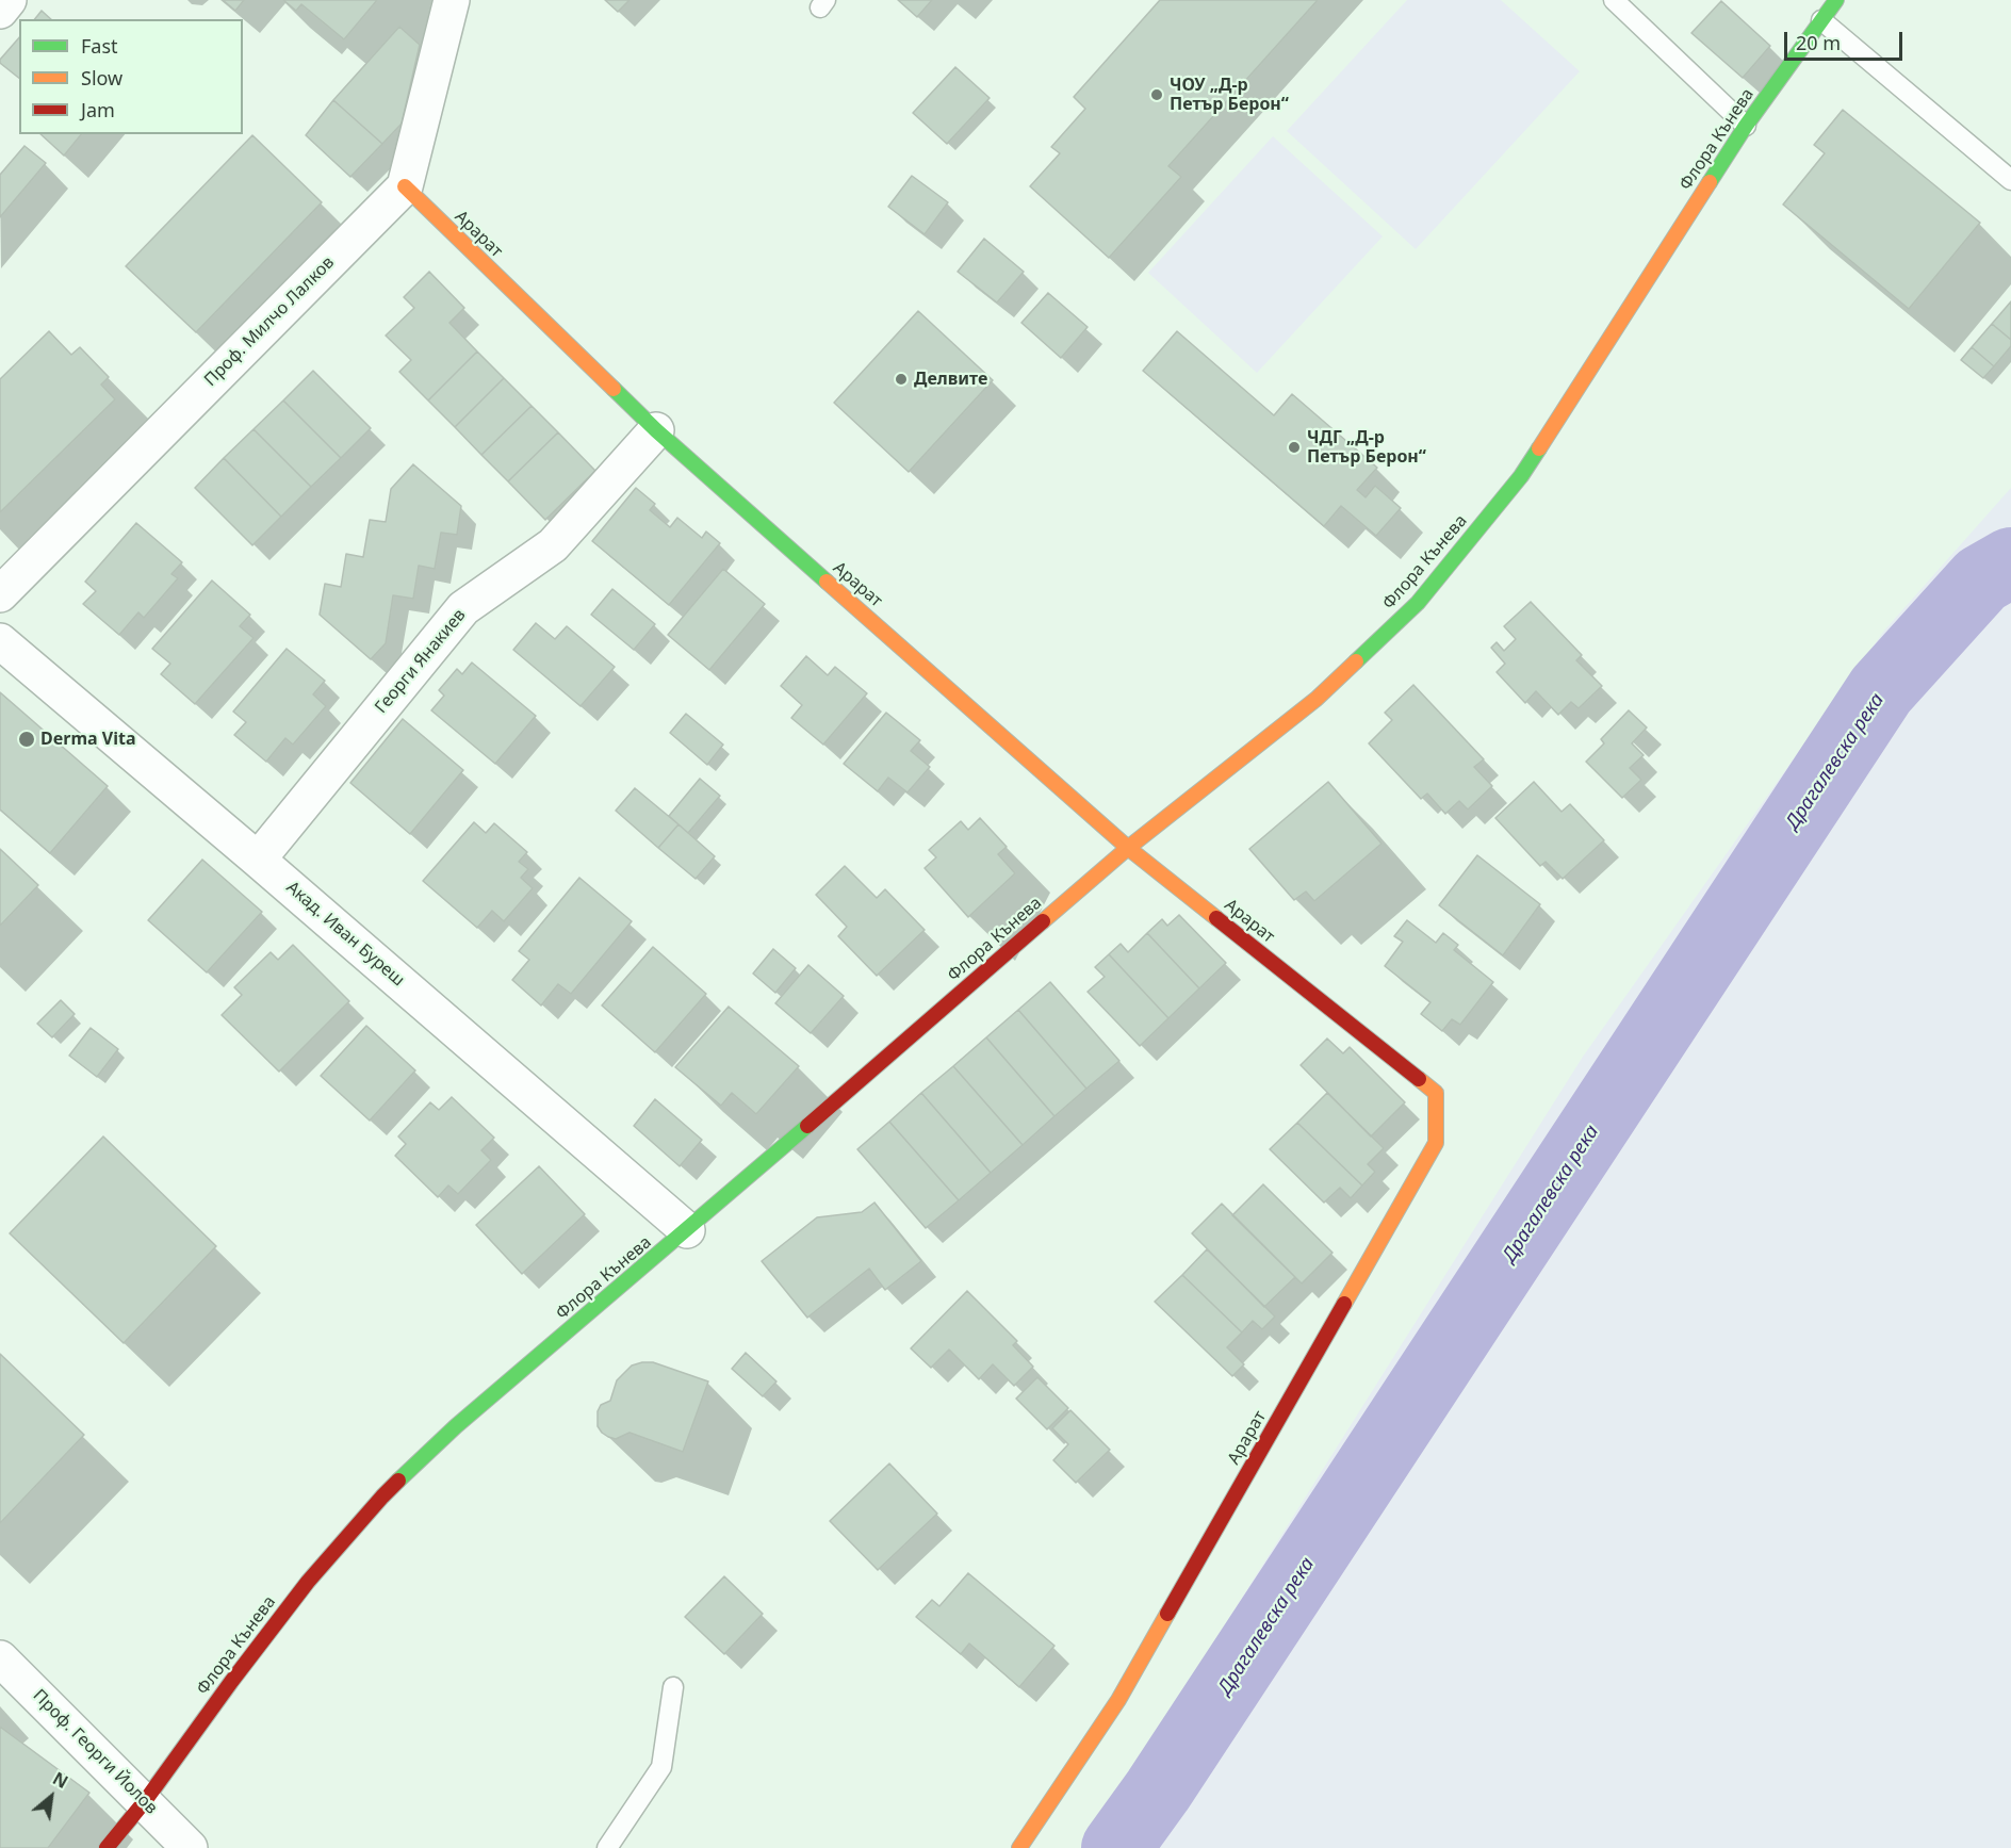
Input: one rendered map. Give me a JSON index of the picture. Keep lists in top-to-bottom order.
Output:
{
  "streets": {
    "street": [
      "Флора Кънева",
      "Арарат",
      "Проф. Милчо Лалков",
      "Георги Янакиев",
      "Акад. Иван Буреш",
      "Проф. Георги Йолов"
    ]
  },
  "crossings": [
    ["Флора Кънева", "Арарат"],
    ["Флора Кънева", "Акад. Иван Буреш"],
    ["Флора Кънева", "Проф. Георги Йолов"],
    ["Арарат", "Проф. Милчо Лалков"],
    ["Арарат", "Георги Янакиев"],
    ["Георги Янакиев", "Акад. Иван Буреш"]
  ],
  "water": ["Драгалевска река"],
  "places": [
    "ЧОУ „Д-р Петър Берон“",
    "Делвите",
    "ЧДГ „Д-р Петър Берон“",
    "Derma Vita"
  ],
  "legend": ["Fast", "Slow", "Jam"],
  "scale_bar": "20 m",
  "north": "top right"
}
